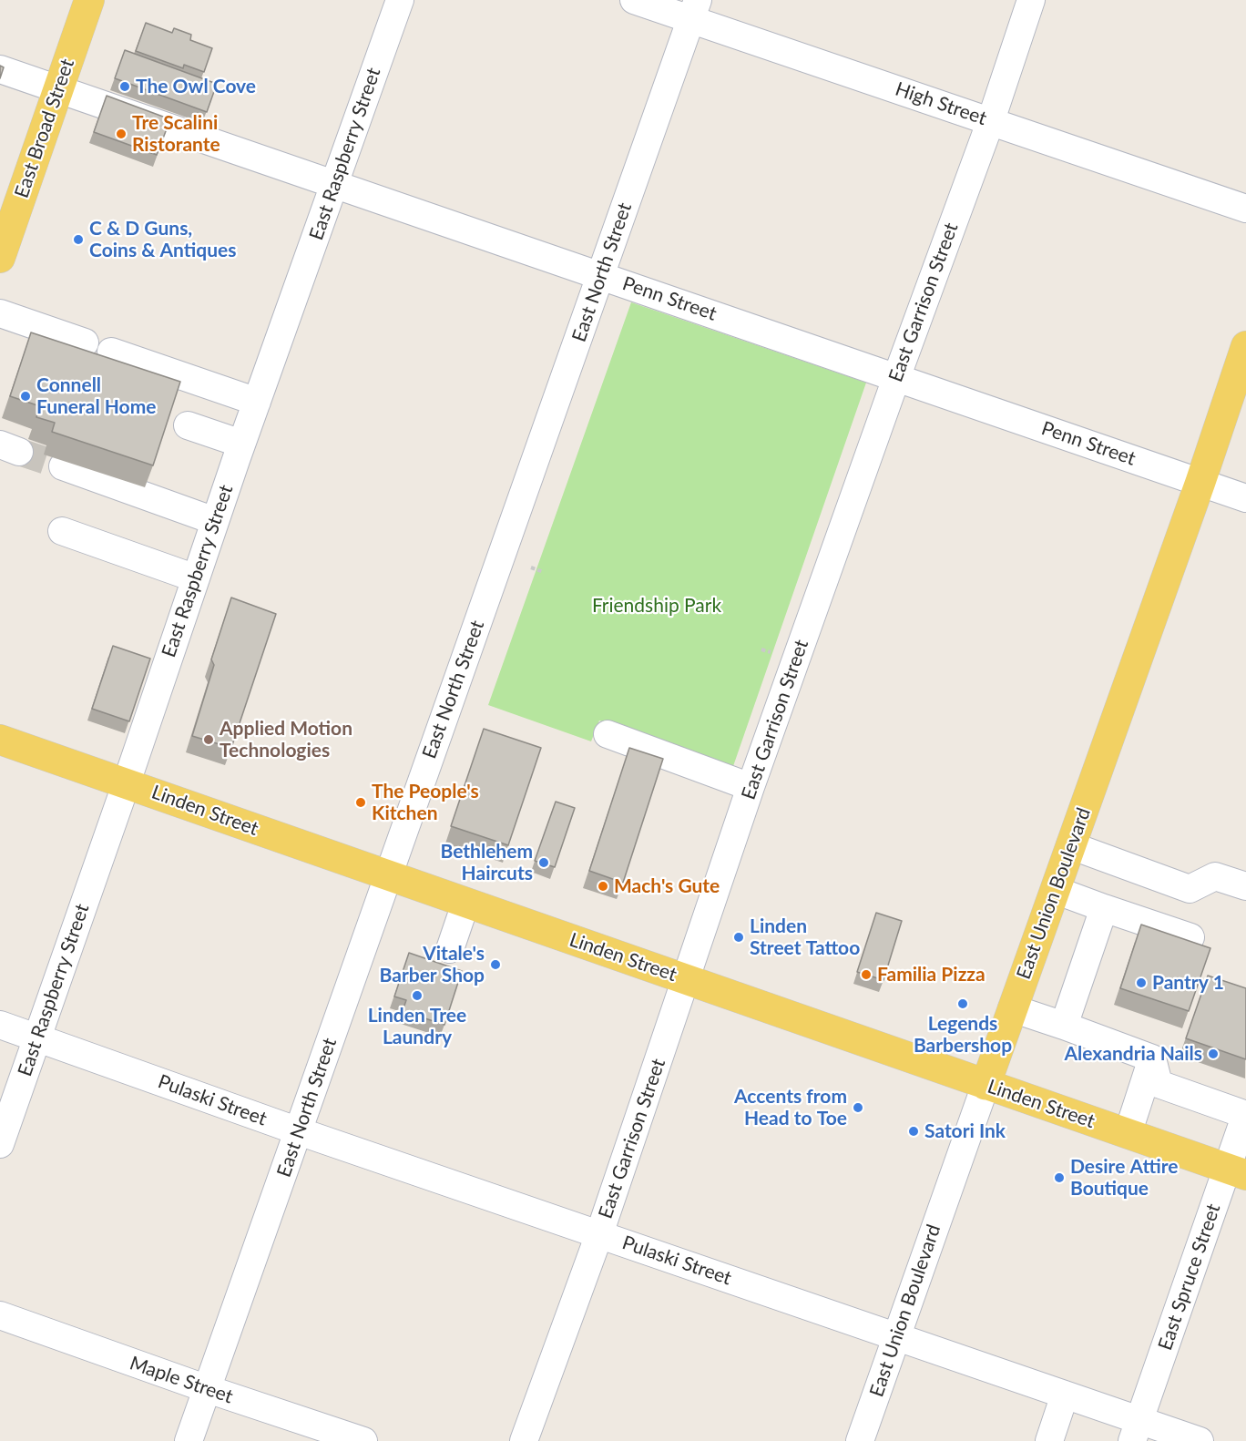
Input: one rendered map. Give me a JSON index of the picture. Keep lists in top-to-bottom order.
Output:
{
  "streets": {
    "main road": ["East Broad Street", "Linden Street", "East Union Boulevard"],
    "street": [
      "High Street",
      "East Raspberry Street",
      "East North Street",
      "Penn Street",
      "East Garrison Street",
      "Pulaski Street",
      "East Spruce Street",
      "Maple Street"
    ]
  },
  "crossings": [
    ["High Street", "East North Street"],
    ["High Street", "East Garrison Street"],
    ["East Broad Street", "Penn Street"],
    ["East Raspberry Street", "Penn Street"],
    ["East Raspberry Street", "Linden Street"],
    ["East Raspberry Street", "Pulaski Street"],
    ["East North Street", "Penn Street"],
    ["East North Street", "Linden Street"],
    ["East North Street", "Pulaski Street"],
    ["East North Street", "Maple Street"],
    ["Penn Street", "East Garrison Street"],
    ["Penn Street", "East Union Boulevard"],
    ["East Garrison Street", "Linden Street"],
    ["East Garrison Street", "Pulaski Street"],
    ["Linden Street", "East Union Boulevard"],
    ["Linden Street", "East Spruce Street"],
    ["East Union Boulevard", "Pulaski Street"],
    ["Pulaski Street", "East Spruce Street"]
  ],
  "parks": ["Friendship Park"],
  "places": [
    "The Owl Cove",
    "Tre Scalini Ristorante",
    "C & D Guns, Coins & Antiques",
    "Connell Funeral Home",
    "Applied Motion Technologies",
    "The People's Kitchen",
    "Bethlehem Haircuts",
    "Mach's Gute",
    "Linden Street Tattoo",
    "Vitale's Barber Shop",
    "Familia Pizza",
    "Pantry 1",
    "Linden Tree Laundry",
    "Legends Barbershop",
    "Alexandria Nails",
    "Accents from Head to Toe",
    "Satori Ink",
    "Desire Attire Boutique"
  ]
}
